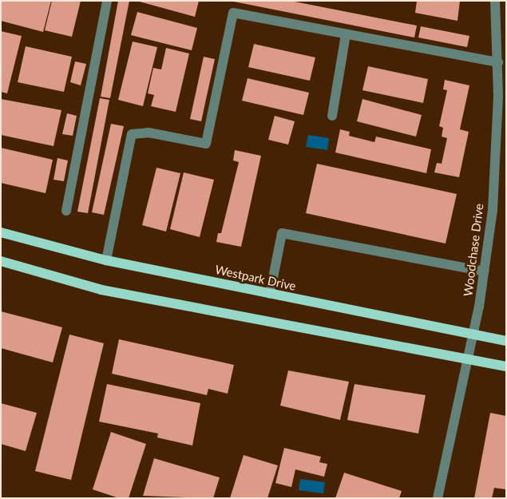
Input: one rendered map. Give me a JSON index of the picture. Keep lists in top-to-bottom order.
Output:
{
  "streets": {
    "main road": ["Westpark Drive"],
    "street": ["Woodchase Drive"]
  },
  "crossings": [
    ["Woodchase Drive", "Westpark Drive"]
  ]
}
